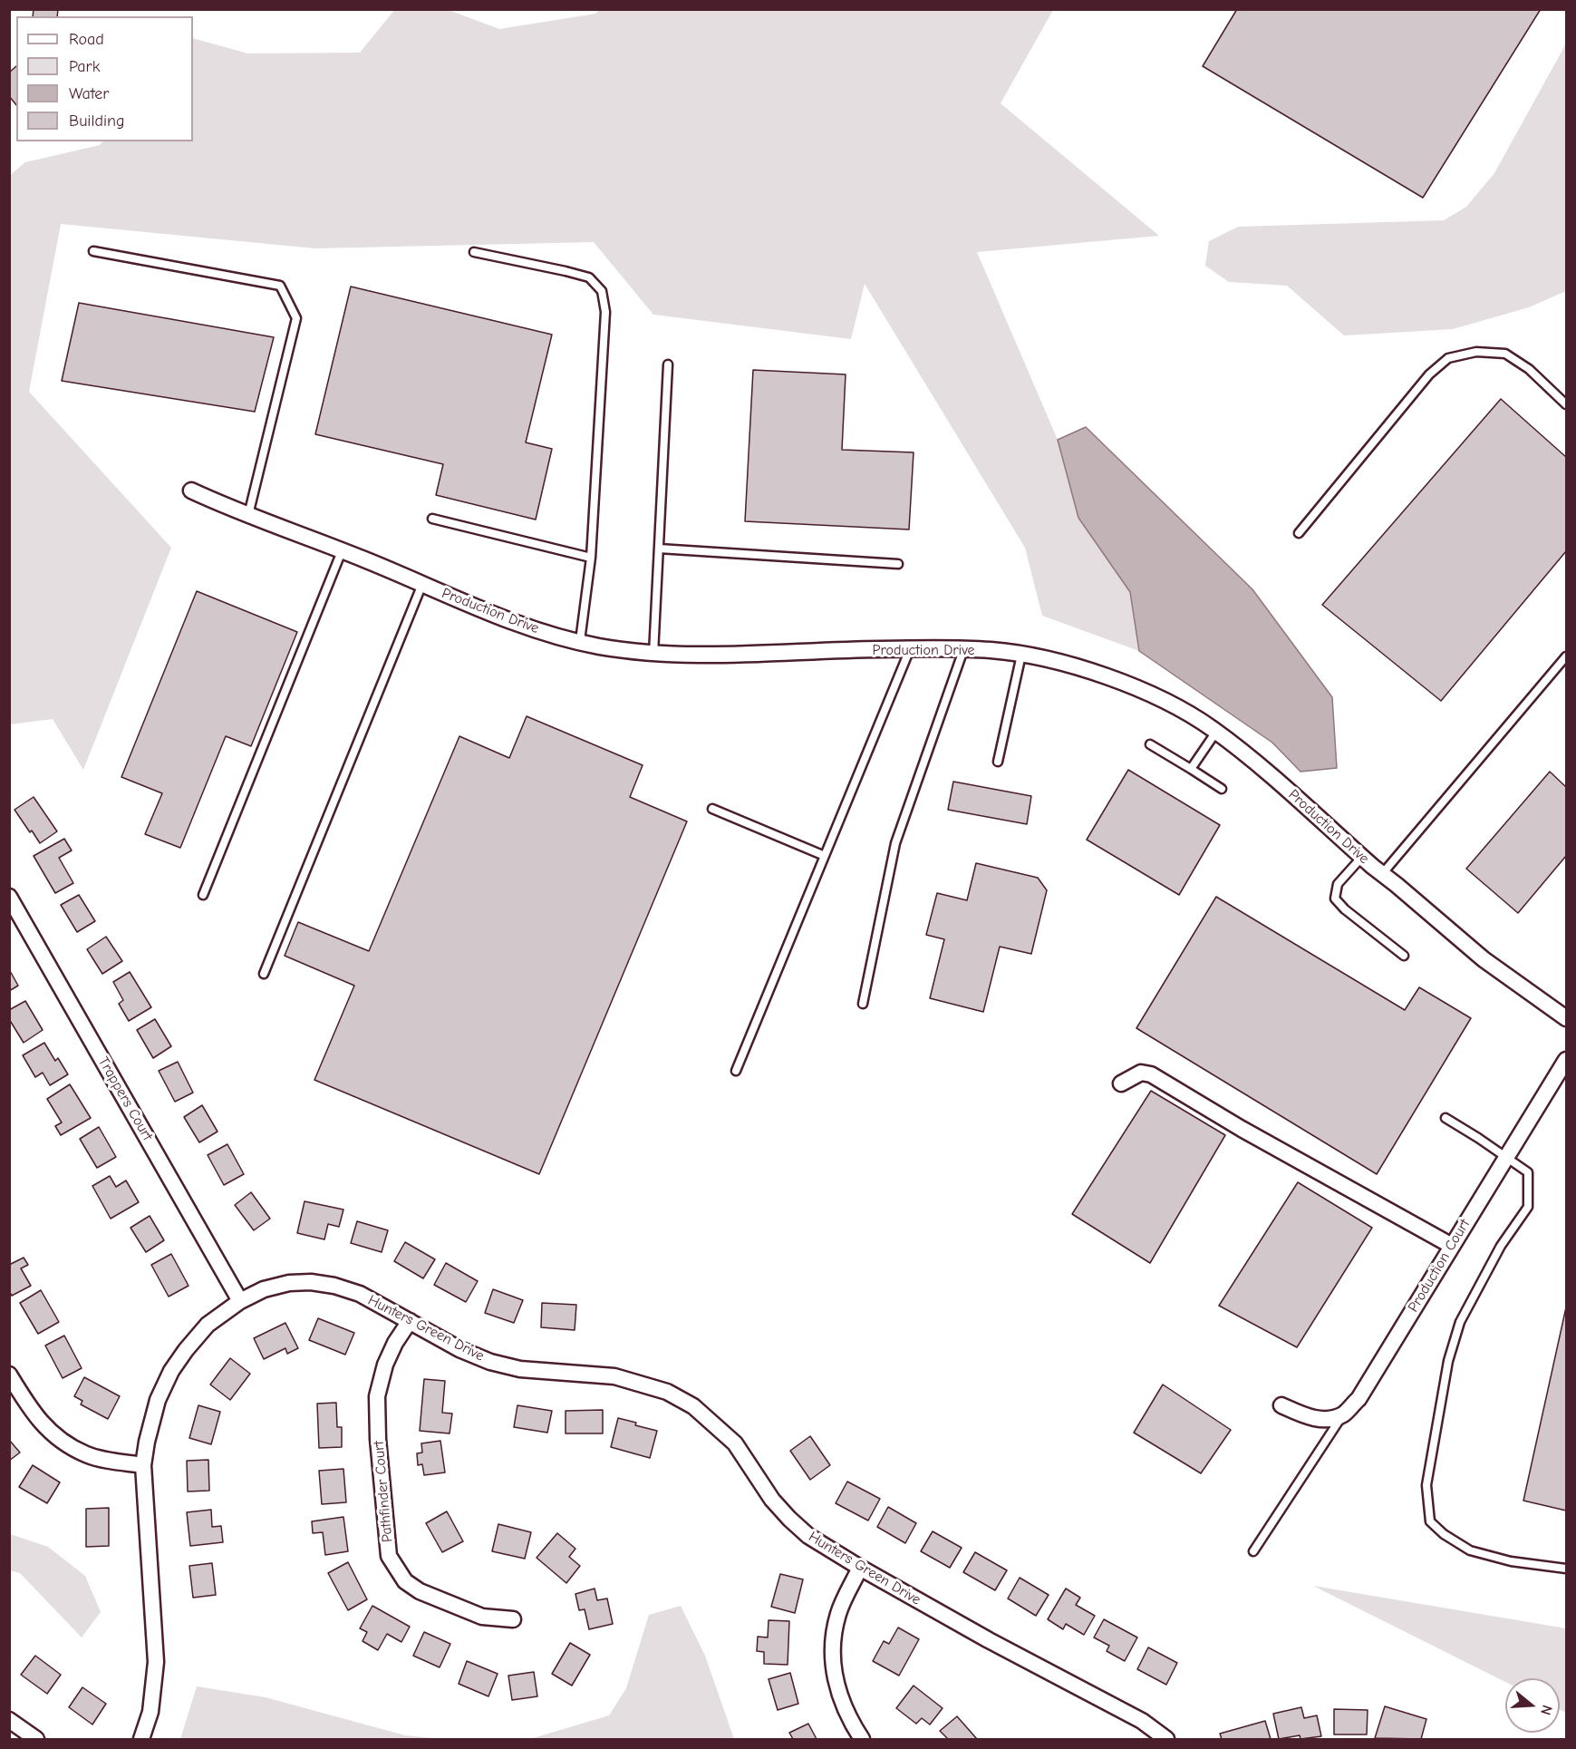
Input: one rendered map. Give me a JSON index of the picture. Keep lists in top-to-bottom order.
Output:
{
  "streets": {
    "street": [
      "Production Drive",
      "Trappers Court",
      "Production Court",
      "Hunters Green Drive",
      "Pathfinder Court"
    ]
  },
  "crossings": [
    ["Trappers Court", "Hunters Green Drive"],
    ["Hunters Green Drive", "Pathfinder Court"]
  ],
  "legend": [
    "Road",
    "Park",
    "Water",
    "Building"
  ],
  "north": "right"
}
